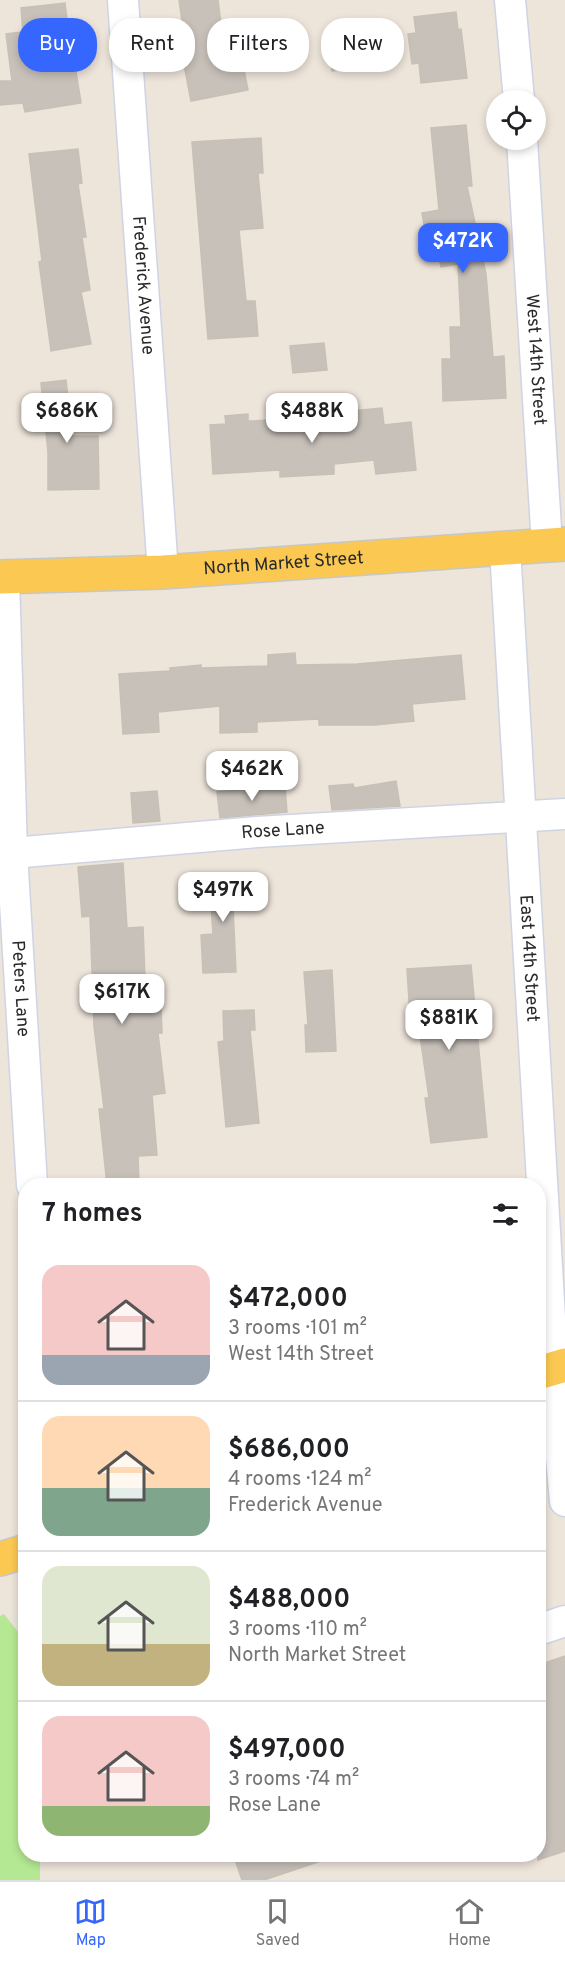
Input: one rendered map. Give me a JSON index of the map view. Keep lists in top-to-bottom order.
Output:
{
  "streets": {
    "main road": ["North Market Street"],
    "street": [
      "Frederick Avenue",
      "West 14th Street",
      "Rose Lane",
      "East 14th Street",
      "Peters Lane"
    ]
  },
  "crossings": [
    ["Frederick Avenue", "North Market Street"],
    ["West 14th Street", "North Market Street"],
    ["North Market Street", "East 14th Street"],
    ["North Market Street", "Peters Lane"],
    ["Rose Lane", "East 14th Street"],
    ["Rose Lane", "Peters Lane"]
  ],
  "page": {
    "chip": [
      "Buy",
      "Rent",
      "Filters",
      "New"
    ],
    "price": [
      "$472K",
      "$686K",
      "$488K",
      "$462K",
      "$497K",
      "$617K",
      "$881K"
    ],
    "heading": "7 homes",
    "list": [
      {
        "name": "$472,000",
        "note": "3 rooms · 101 m² · West 14th Street"
      },
      {
        "name": "$686,000",
        "note": "4 rooms · 124 m² · Frederick Avenue"
      },
      {
        "name": "$488,000",
        "note": "3 rooms · 110 m² · North Market Street"
      },
      {
        "name": "$497,000",
        "note": "3 rooms · 74 m² · Rose Lane"
      }
    ],
    "tabs": ["Map", "Saved", "Home"]
  }
}
